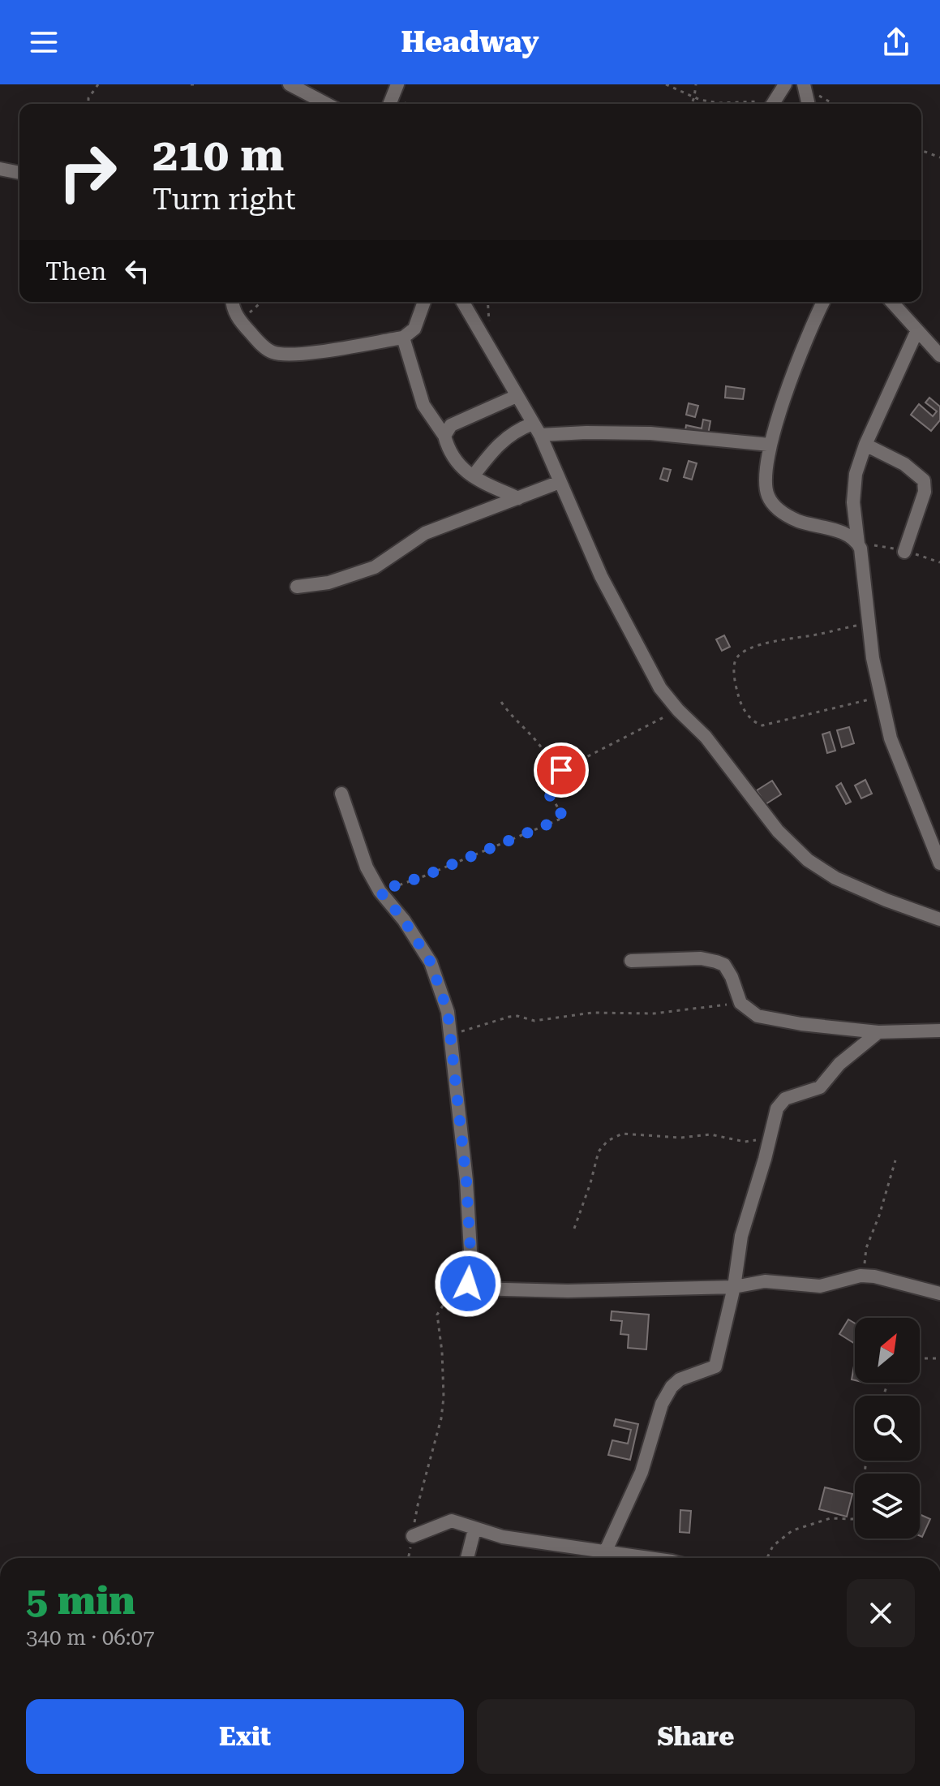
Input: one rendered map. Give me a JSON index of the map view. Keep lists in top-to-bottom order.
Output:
{
  "north": "top right",
  "page": {
    "header": "Headway",
    "turn": ["210 m", "Turn right"],
    "then": "Then",
    "heading": ["5 min", "340 m · 06:07"],
    "buttons": ["Exit", "Share"]
  }
}
